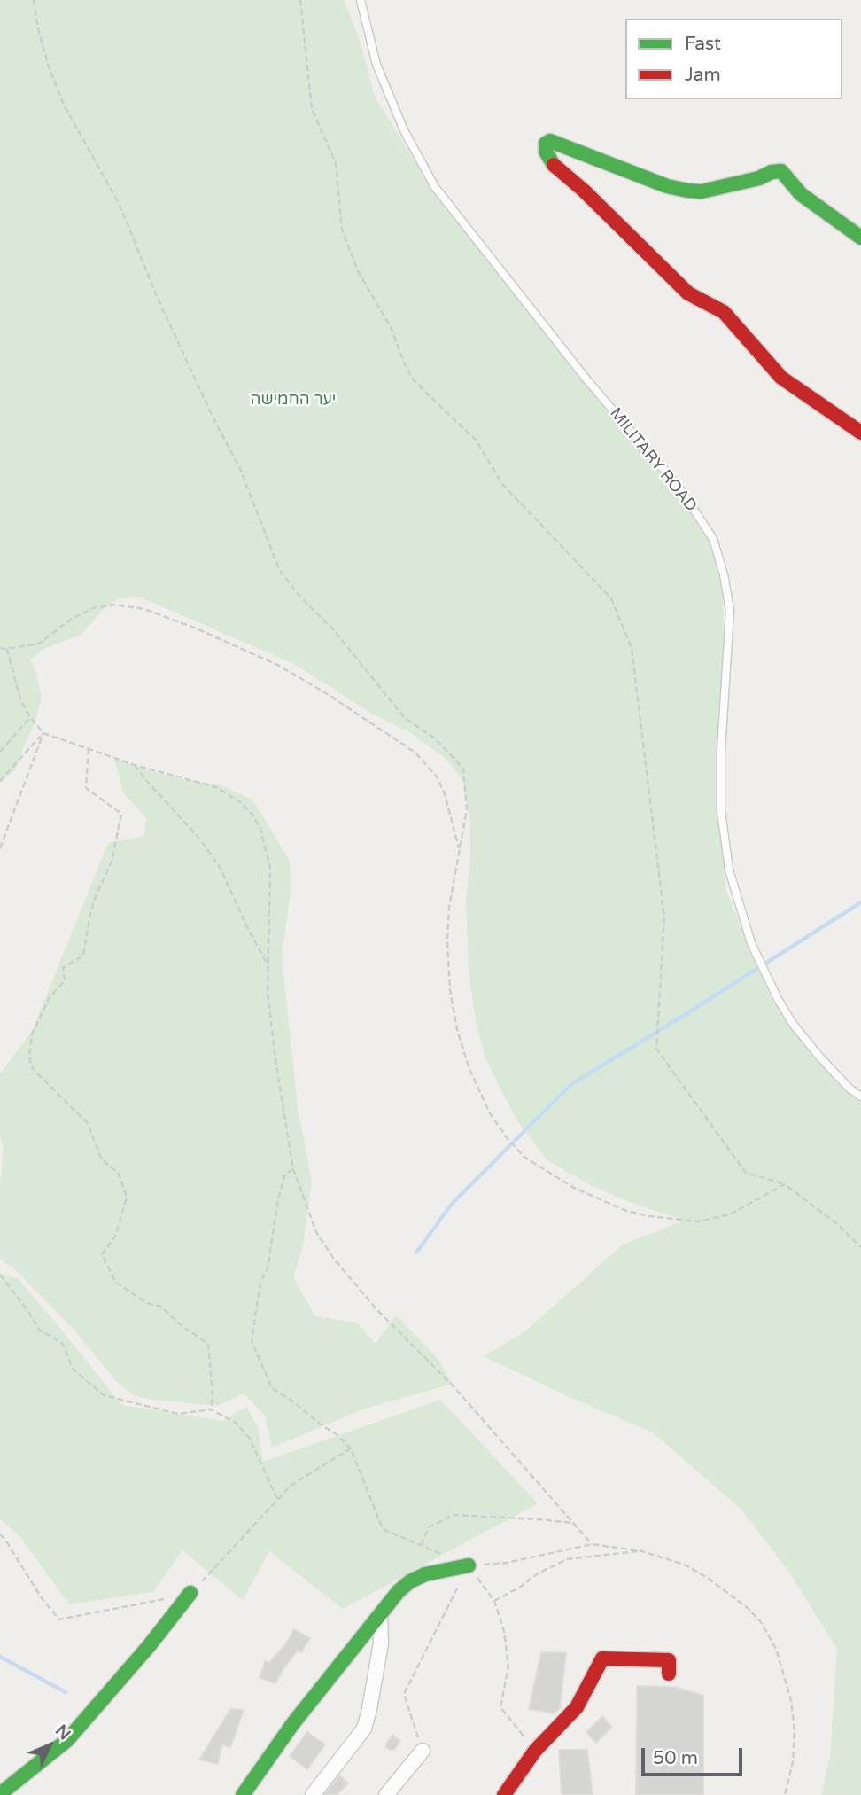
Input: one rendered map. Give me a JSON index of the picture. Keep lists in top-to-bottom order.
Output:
{
  "streets": {
    "lane": ["MILITARY ROAD"]
  },
  "parks": ["יער החמישה"],
  "legend": ["Fast", "Jam"],
  "scale_bar": "50 m",
  "north": "top right"
}
